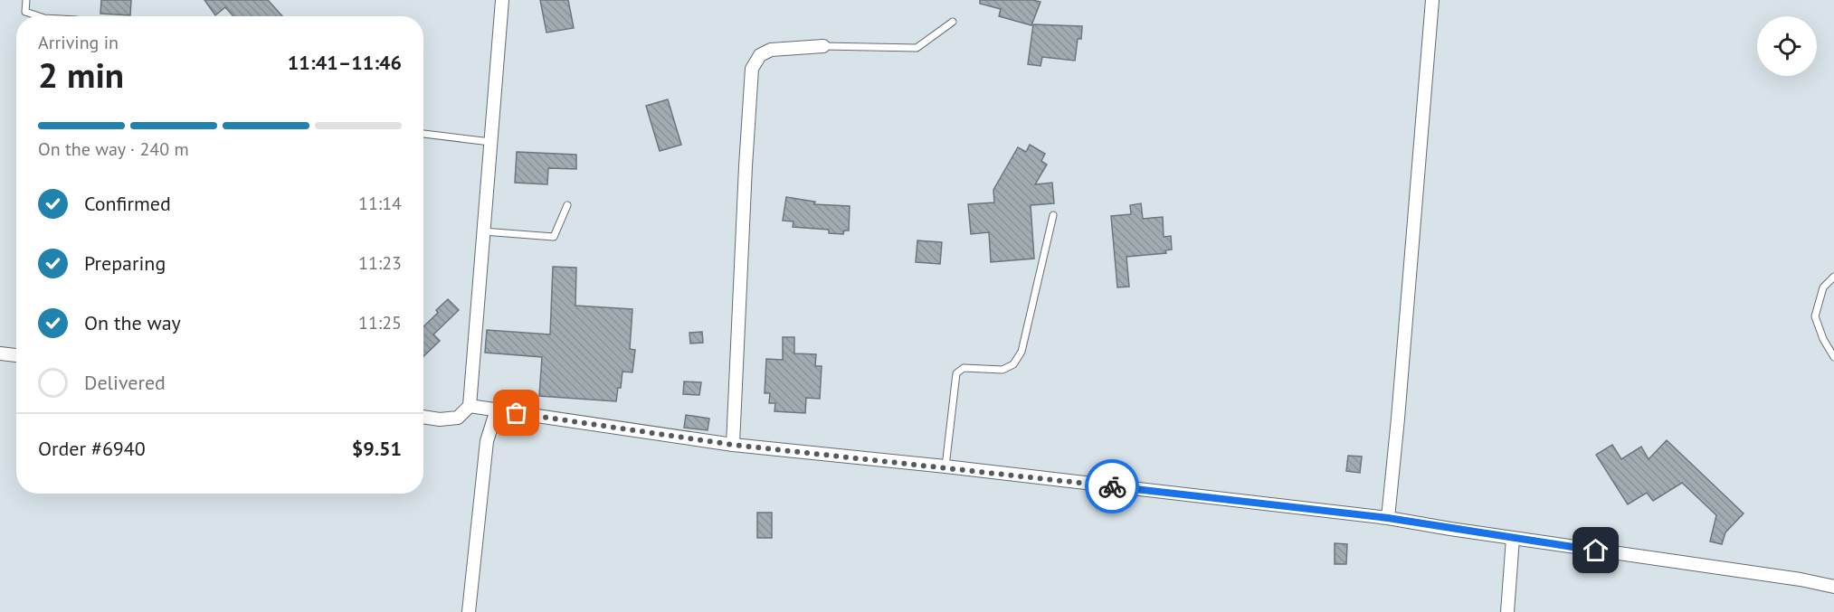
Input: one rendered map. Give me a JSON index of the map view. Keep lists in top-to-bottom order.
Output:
{
  "page": {
    "heading": ["2 min", "Arriving in", "11:41–11:46"],
    "panel": ["Order #6940", "$9.51"],
    "bar": "On the way · 240 m",
    "list": [
      ["Confirmed", "11:14"],
      ["Preparing", "11:23"],
      ["On the way", "11:25"],
      "Delivered"
    ]
  }
}
